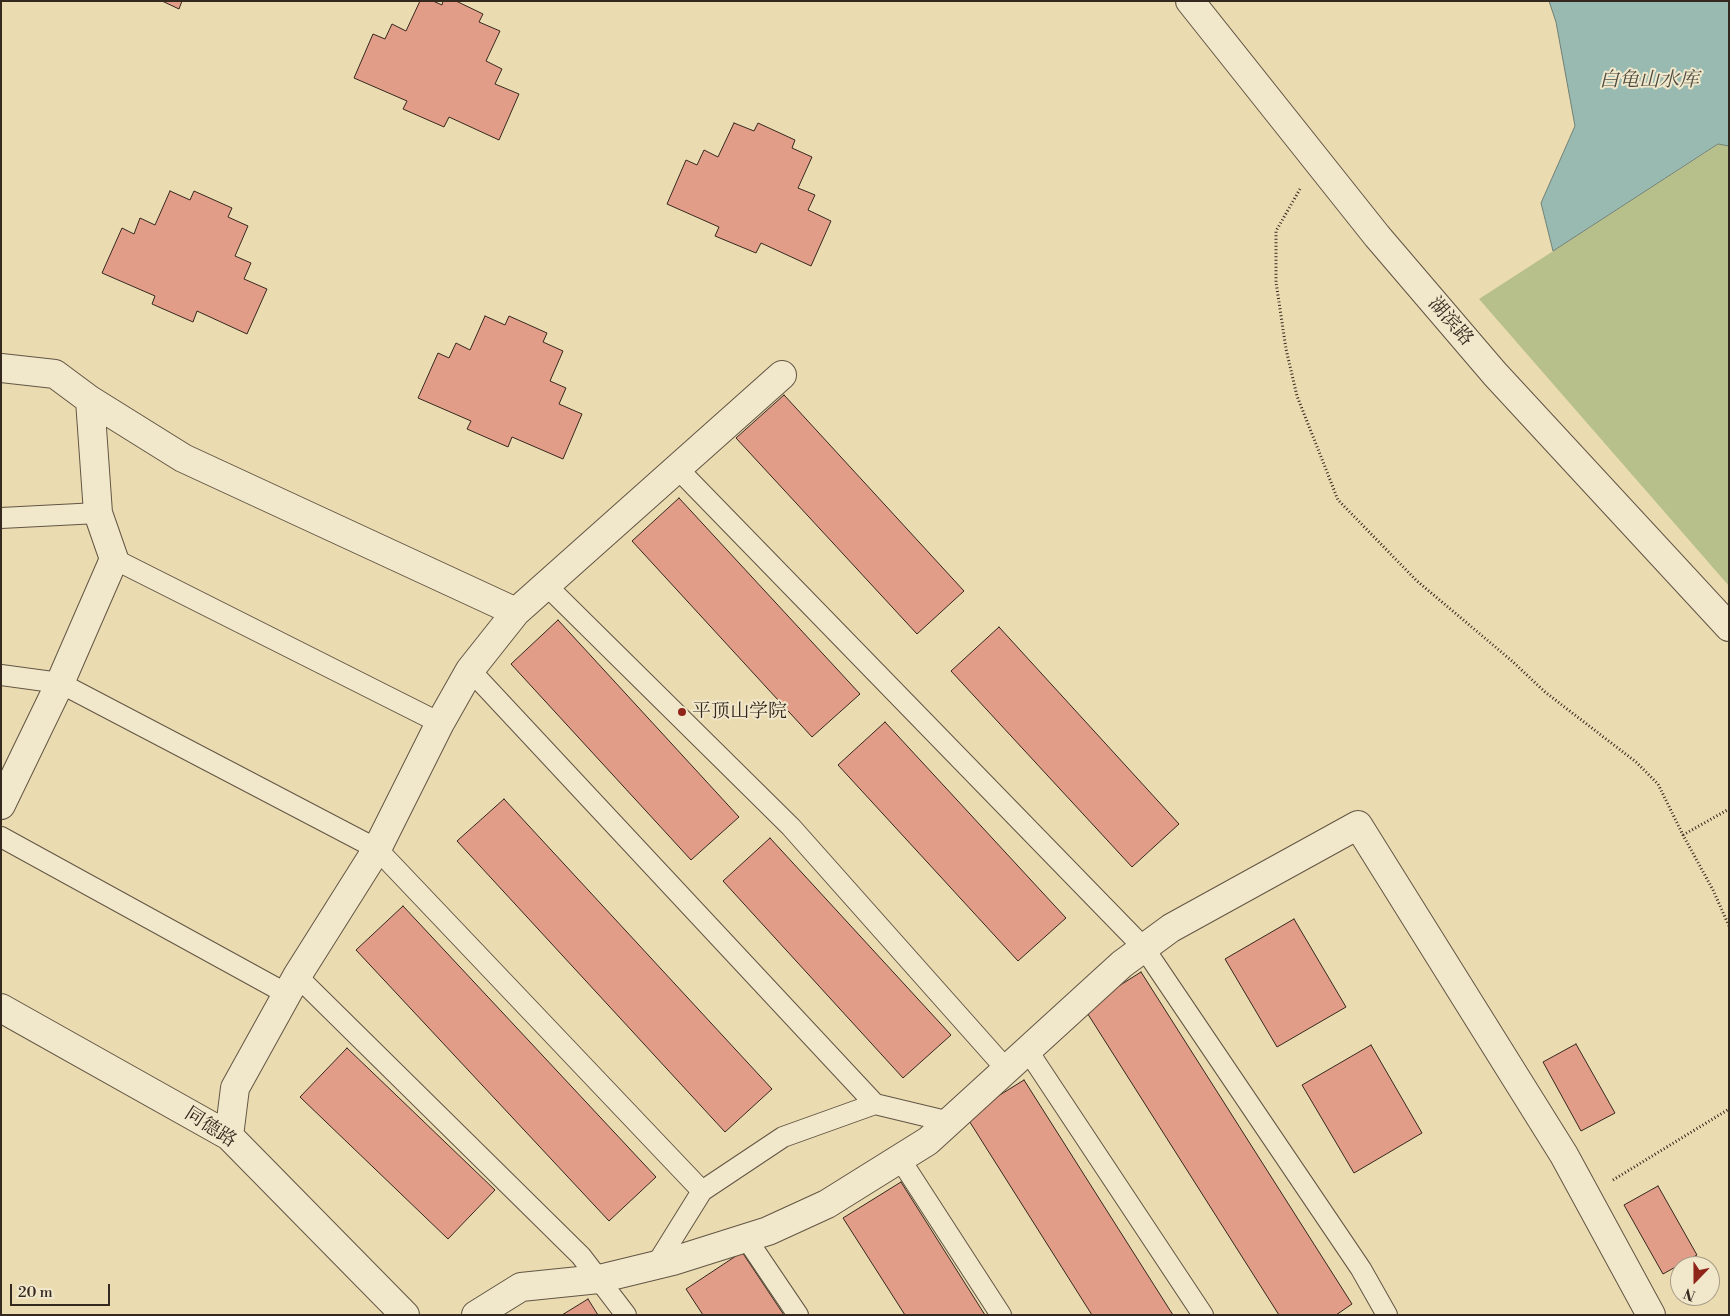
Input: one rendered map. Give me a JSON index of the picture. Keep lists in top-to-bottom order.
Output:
{
  "streets": {
    "street": ["湖滨路", "同德路"]
  },
  "water": ["白龟山水库"],
  "places": ["平顶山学院"],
  "scale_bar": "20 m",
  "north": "bottom"
}
